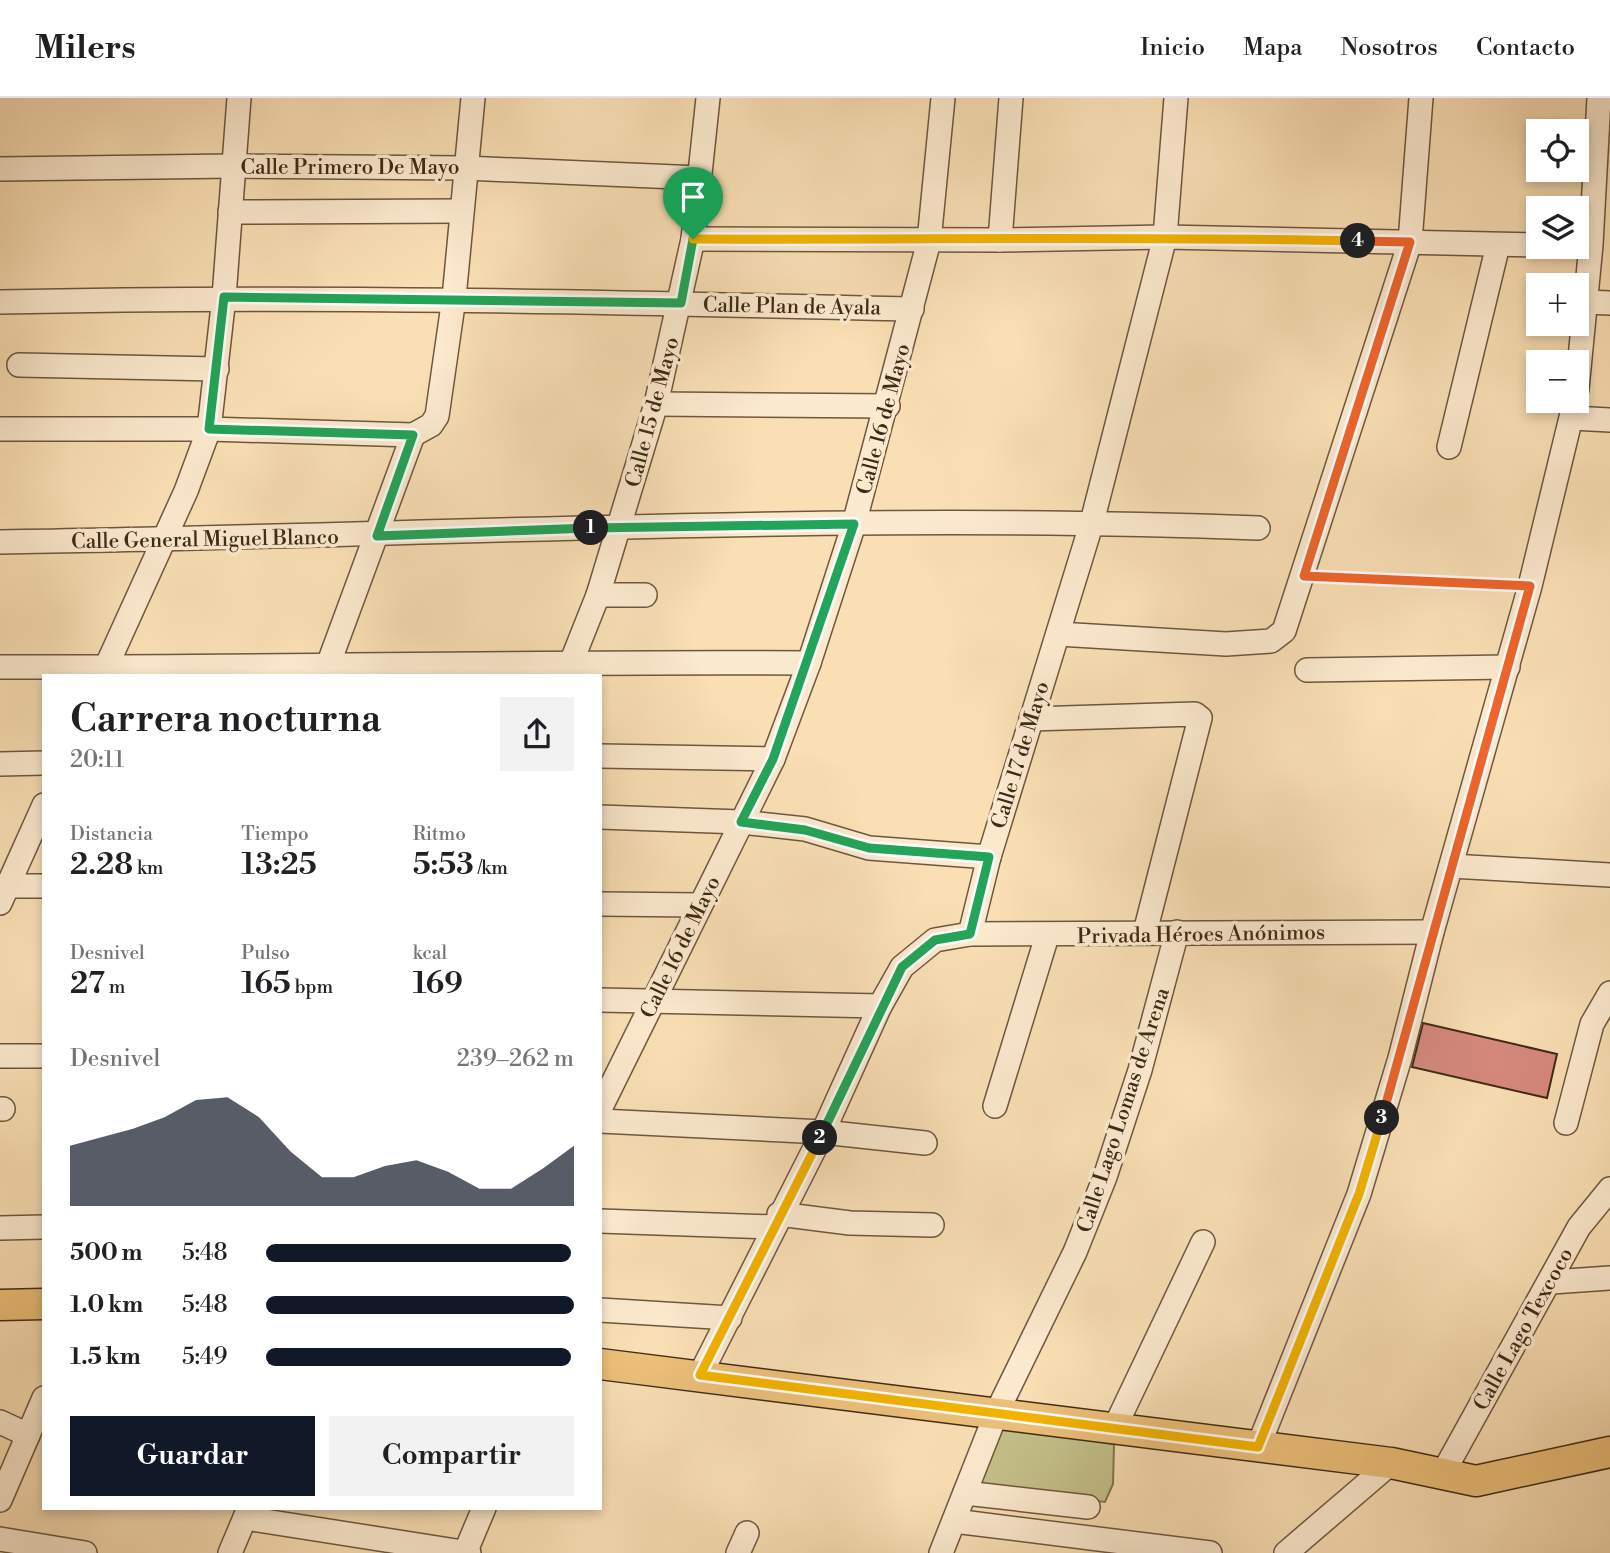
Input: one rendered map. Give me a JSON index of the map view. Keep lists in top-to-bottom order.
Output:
{
  "streets": {
    "street": [
      "Calle Primero De Mayo",
      "Calle Plan de Ayala",
      "Calle 15 de Mayo",
      "Calle 16 de Mayo",
      "Calle General Miguel Blanco",
      "Calle 17 de Mayo",
      "Privada Héroes Anónimos",
      "Calle Lago Lomas de Arena",
      "Calle Lago Texcoco"
    ]
  },
  "crossings": [
    ["Calle Primero De Mayo", "Calle 15 de Mayo"],
    ["Calle Plan de Ayala", "Calle 15 de Mayo"],
    ["Calle Plan de Ayala", "Calle 16 de Mayo"],
    ["Calle 15 de Mayo", "Calle General Miguel Blanco"],
    ["Calle 16 de Mayo", "Calle General Miguel Blanco"],
    ["Calle General Miguel Blanco", "Calle 17 de Mayo"],
    ["Calle 17 de Mayo", "Privada Héroes Anónimos"],
    ["Privada Héroes Anónimos", "Calle Lago Lomas de Arena"]
  ],
  "page": {
    "header": "Milers",
    "nav": [
      "Inicio",
      "Mapa",
      "Nosotros",
      "Contacto"
    ],
    "map_buttons": ["+", "−"],
    "pins": [
      "4",
      "1",
      "3",
      "2"
    ],
    "heading": ["Carrera nocturna", "20:11"],
    "stats": [
      ["Distancia", "2.28 km"],
      ["Tiempo", "13:25"],
      ["Ritmo", "5:53 /km"],
      ["Desnivel", "27 m"],
      ["Pulso", "165 bpm"],
      ["kcal", "169"]
    ],
    "chart": ["Desnivel", "239–262 m"],
    "list": [
      {
        "name": "500 m",
        "note": "5:48"
      },
      {
        "name": "1.0 km",
        "note": "5:48"
      },
      {
        "name": "1.5 km",
        "note": "5:49"
      }
    ],
    "buttons": ["Guardar", "Compartir"]
  }
}
